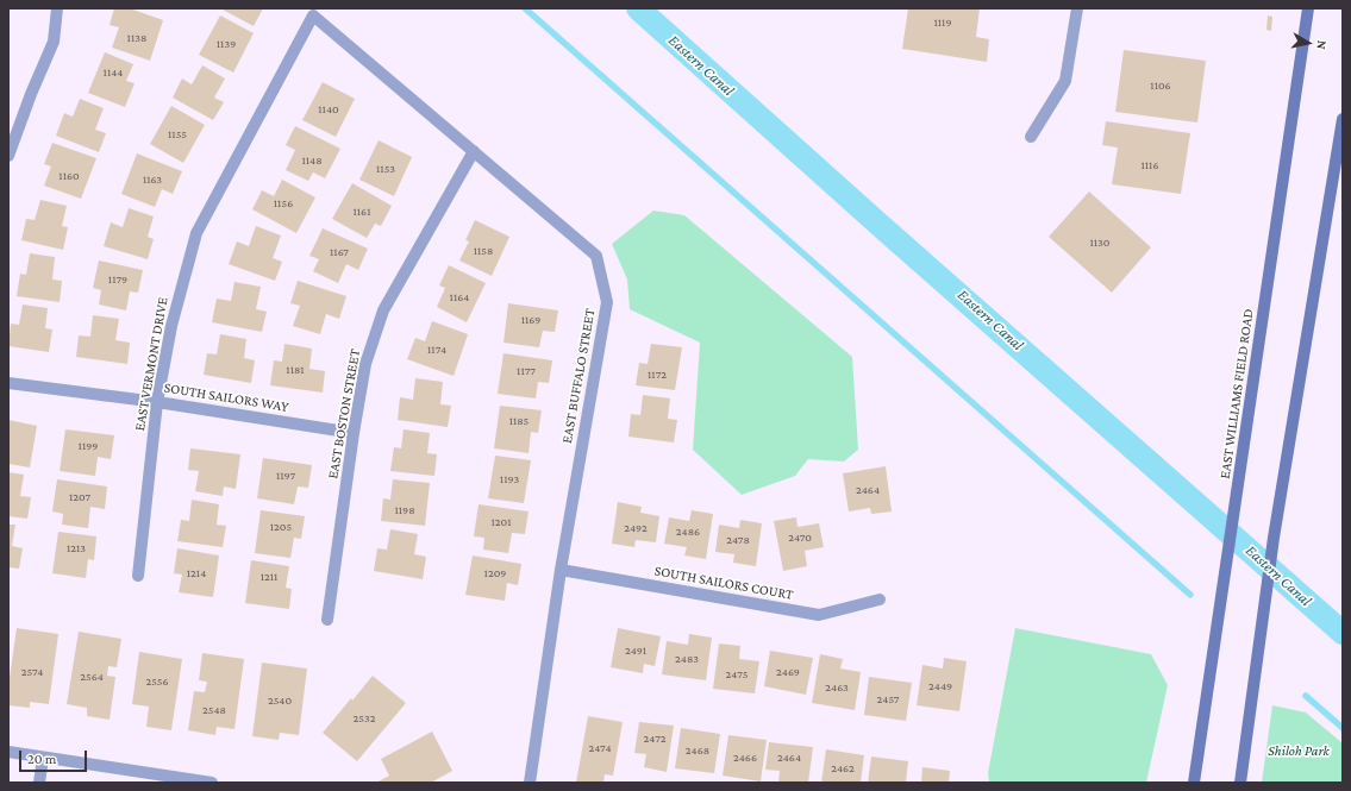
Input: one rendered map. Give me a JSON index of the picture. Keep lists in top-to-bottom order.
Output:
{
  "streets": {
    "main road": ["EAST WILLIAMS FIELD ROAD"],
    "street": [
      "EAST VERMONT DRIVE",
      "EAST BUFFALO STREET",
      "SOUTH SAILORS WAY",
      "EAST BOSTON STREET",
      "SOUTH SAILORS COURT"
    ]
  },
  "crossings": [
    ["EAST VERMONT DRIVE", "EAST BUFFALO STREET"],
    ["EAST VERMONT DRIVE", "SOUTH SAILORS WAY"],
    ["EAST BUFFALO STREET", "EAST BOSTON STREET"],
    ["EAST BUFFALO STREET", "SOUTH SAILORS COURT"],
    ["SOUTH SAILORS WAY", "EAST BOSTON STREET"]
  ],
  "water": ["Eastern Canal"],
  "parks": ["Shiloh Park"],
  "house_numbers": [
    "1119",
    "1138",
    "1139",
    "1144",
    "1106",
    "1140",
    "1155",
    "1148",
    "1116",
    "1153",
    "1160",
    "1163",
    "1156",
    "1161",
    "1130",
    "1158",
    "1167",
    "1179",
    "1164",
    "1169",
    "1174",
    "1181",
    "1177",
    "1172",
    "1185",
    "1199",
    "1197",
    "1193",
    "2464",
    "1207",
    "1198",
    "1201",
    "1205",
    "2492",
    "2486",
    "2470",
    "2478",
    "1213",
    "1214",
    "1209",
    "1211",
    "2491",
    "2483",
    "2574",
    "2469",
    "2475",
    "2564",
    "2556",
    "2449",
    "2463",
    "2457",
    "2540",
    "2548",
    "2532",
    "2472",
    "2474",
    "2468",
    "2466",
    "2464",
    "2462"
  ],
  "scale_bar": "20 m",
  "north": "right"
}
